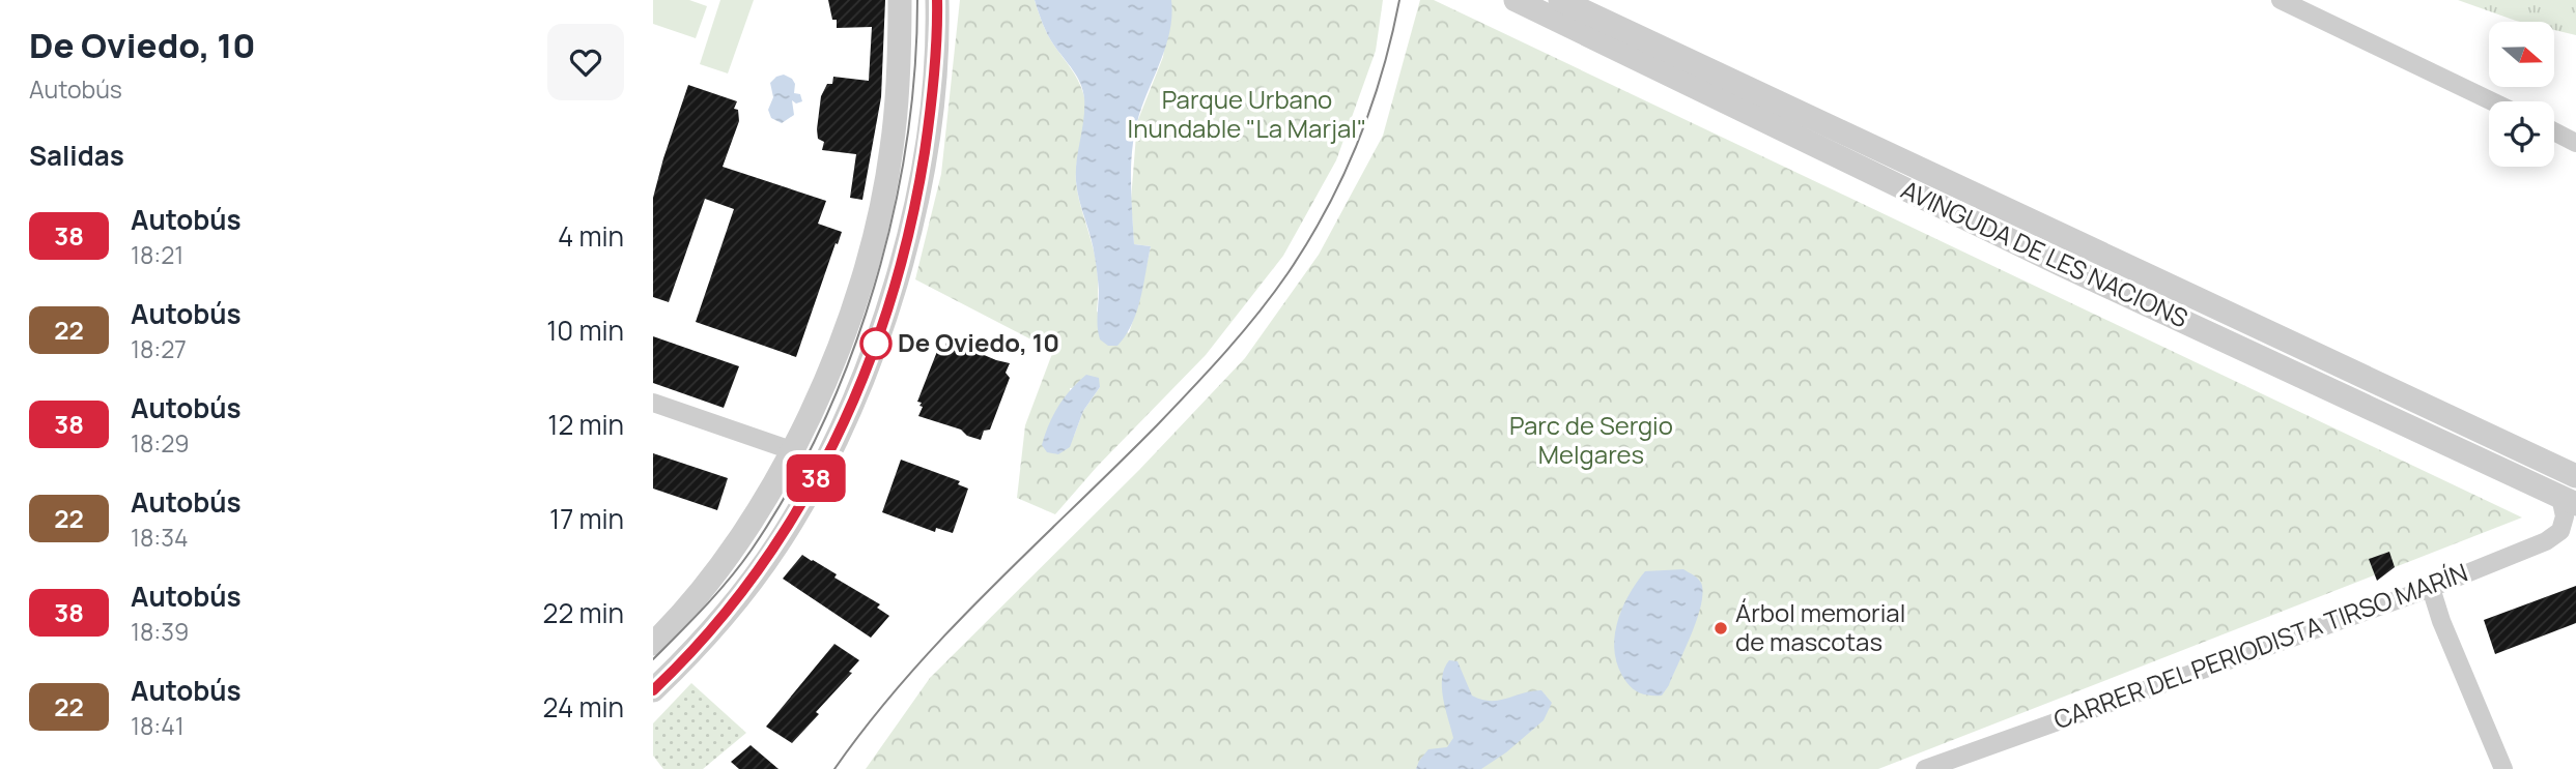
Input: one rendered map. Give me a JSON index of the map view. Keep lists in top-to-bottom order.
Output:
{
  "streets": {
    "street": ["AVINGUDA DE LES NACIONS", "CARRER DEL PERIODISTA TIRSO MARÍN"]
  },
  "crossings": [
    ["AVINGUDA DE LES NACIONS", "CARRER DEL PERIODISTA TIRSO MARÍN"]
  ],
  "parks": ["Parque Urbano Inundable \"La Marjal\"", "Parc de Sergio Melgares"],
  "places": ["De Oviedo, 10", "Árbol memorial de mascotas"],
  "lines": ["bus line 38"],
  "north": "right",
  "page": {
    "heading": [
      ["De Oviedo, 10", "Autobús"],
      "Salidas"
    ],
    "on_map": "38",
    "list": [
      {
        "mark": "38",
        "name": "Autobús",
        "note": "18:21",
        "value": "4 min"
      },
      {
        "mark": "22",
        "name": "Autobús",
        "note": "18:27",
        "value": "10 min"
      },
      {
        "mark": "38",
        "name": "Autobús",
        "note": "18:29",
        "value": "12 min"
      },
      {
        "mark": "22",
        "name": "Autobús",
        "note": "18:34",
        "value": "17 min"
      },
      {
        "mark": "38",
        "name": "Autobús",
        "note": "18:39",
        "value": "22 min"
      },
      {
        "mark": "22",
        "name": "Autobús",
        "note": "18:41",
        "value": "24 min"
      }
    ]
  }
}
